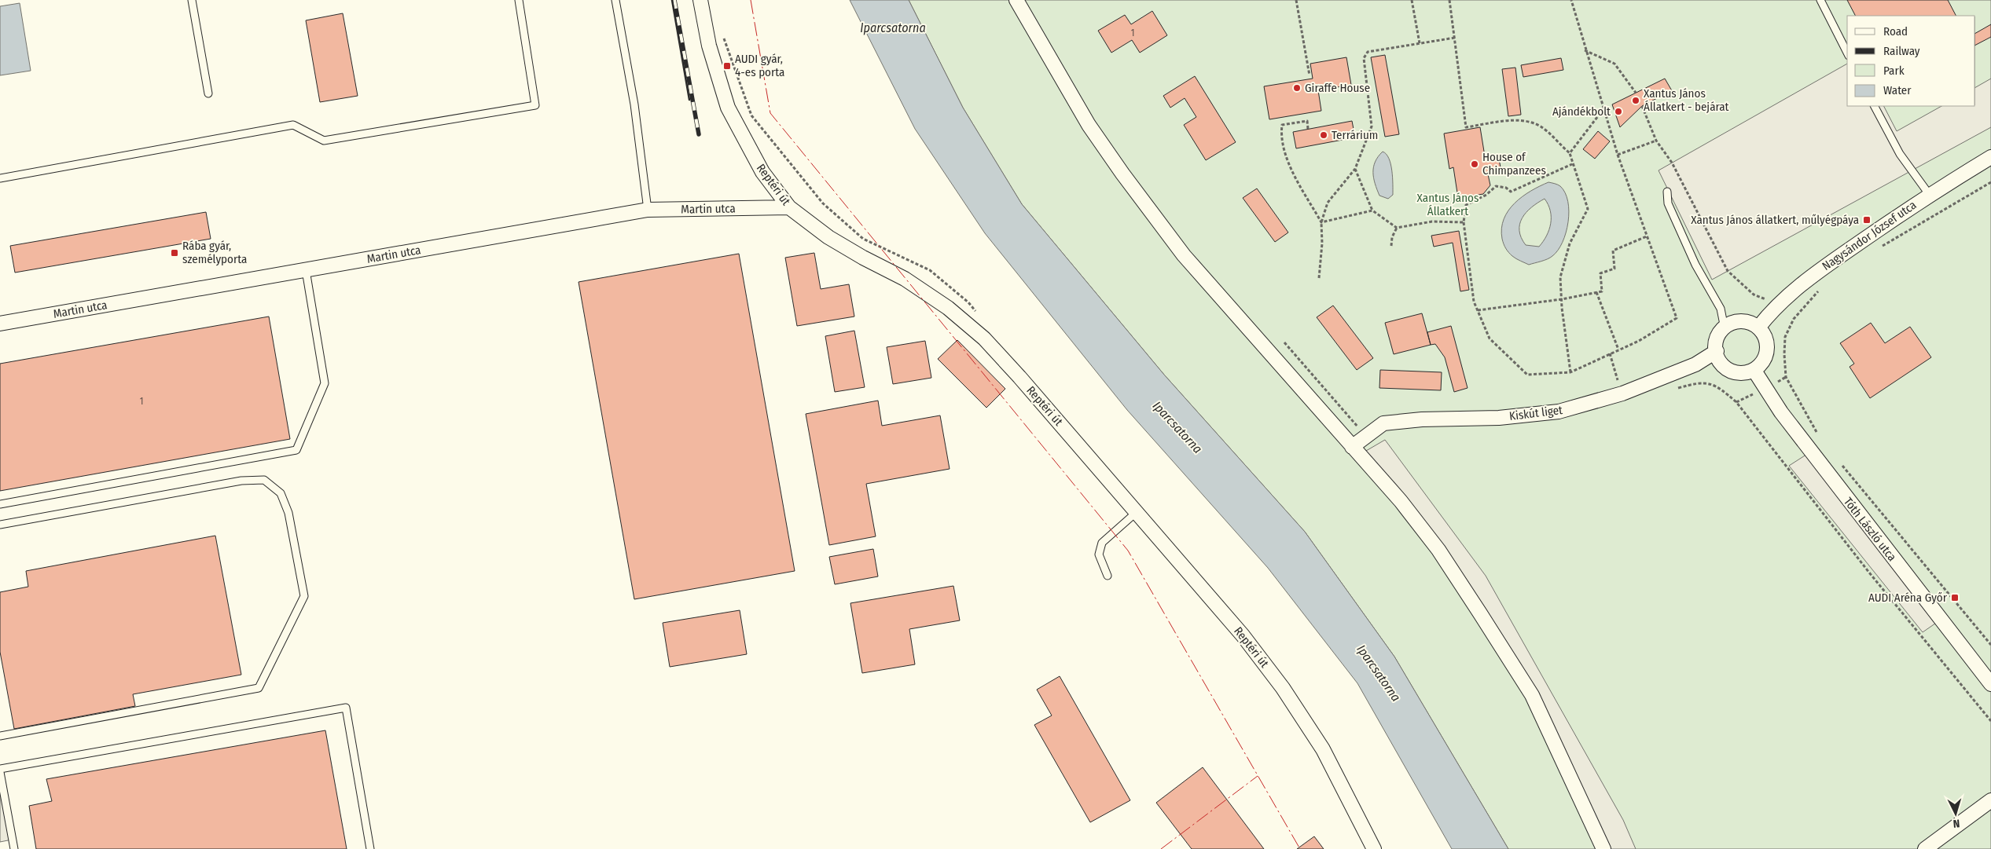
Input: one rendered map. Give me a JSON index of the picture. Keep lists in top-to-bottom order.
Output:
{
  "streets": {
    "street": [
      "Reptéri út",
      "Martin utca",
      "Nagysándor József utca",
      "Kiskút liget",
      "Tóth László utca"
    ]
  },
  "crossings": [
    ["Reptéri út", "Martin utca"],
    ["Nagysándor József utca", "Kiskút liget"],
    ["Nagysándor József utca", "Tóth László utca"],
    ["Kiskút liget", "Tóth László utca"]
  ],
  "water": ["Iparcsatorna"],
  "parks": ["Xantus János Állatkert"],
  "places": {
    "transit": [
      "AUDI gyár, 4-es porta",
      "Xantus János állatkert, műlyégpáya",
      "Rába gyár, személyporta",
      "AUDI Aréna Győr"
    ],
    "other": [
      "Giraffe House",
      "Xantus János Állatkert - bejárat",
      "Ajándékbolt",
      "Terrárium",
      "House of Chimpanzees"
    ]
  },
  "house_numbers": ["1", "1"],
  "legend": [
    "Road",
    "Railway",
    "Park",
    "Water"
  ],
  "north": "bottom"
}
